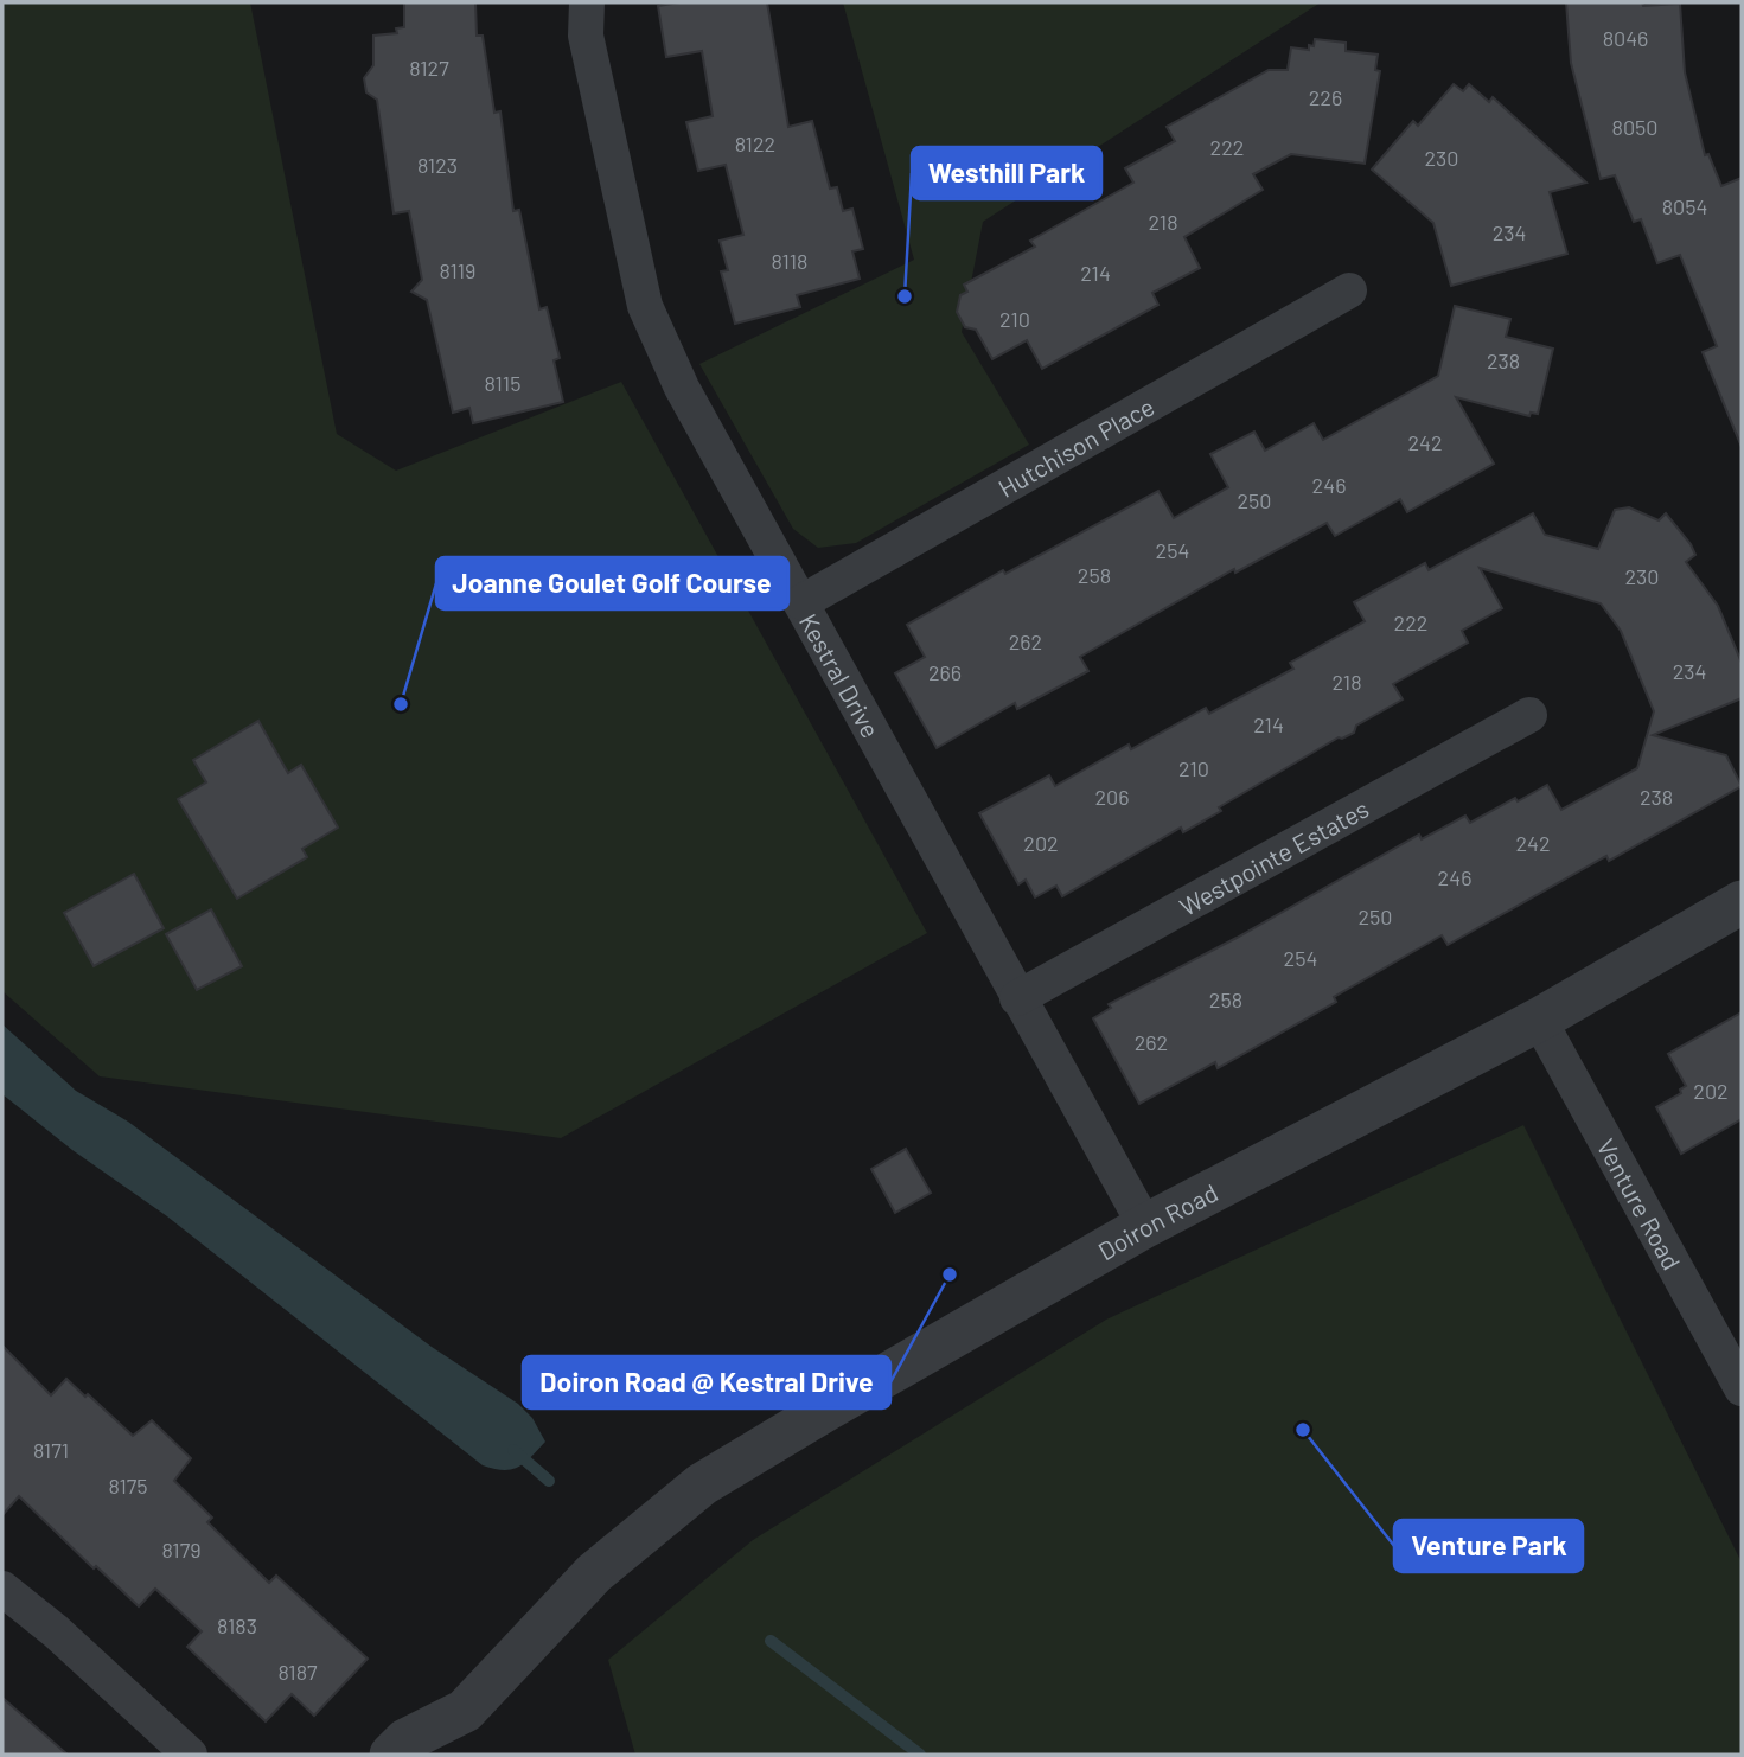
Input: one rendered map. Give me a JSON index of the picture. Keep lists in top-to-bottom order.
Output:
{
  "streets": {
    "street": [
      "Hutchison Place",
      "Kestral Drive",
      "Westpointe Estates",
      "Venture Road",
      "Doiron Road"
    ]
  },
  "crossings": [
    ["Hutchison Place", "Kestral Drive"],
    ["Kestral Drive", "Westpointe Estates"],
    ["Kestral Drive", "Doiron Road"],
    ["Venture Road", "Doiron Road"]
  ],
  "places": [
    "Westhill Park",
    "Joanne Goulet Golf Course",
    "Doiron Road @ Kestral Drive",
    "Venture Park"
  ],
  "house_numbers": [
    "8046",
    "8127",
    "226",
    "8050",
    "8122",
    "222",
    "230",
    "8123",
    "8054",
    "218",
    "234",
    "8118",
    "8119",
    "214",
    "210",
    "238",
    "8115",
    "242",
    "246",
    "250",
    "254",
    "258",
    "230",
    "222",
    "262",
    "234",
    "266",
    "218",
    "214",
    "210",
    "206",
    "238",
    "202",
    "242",
    "246",
    "250",
    "254",
    "258",
    "262",
    "202",
    "8171",
    "8175",
    "8179",
    "8183",
    "8187"
  ]
}
